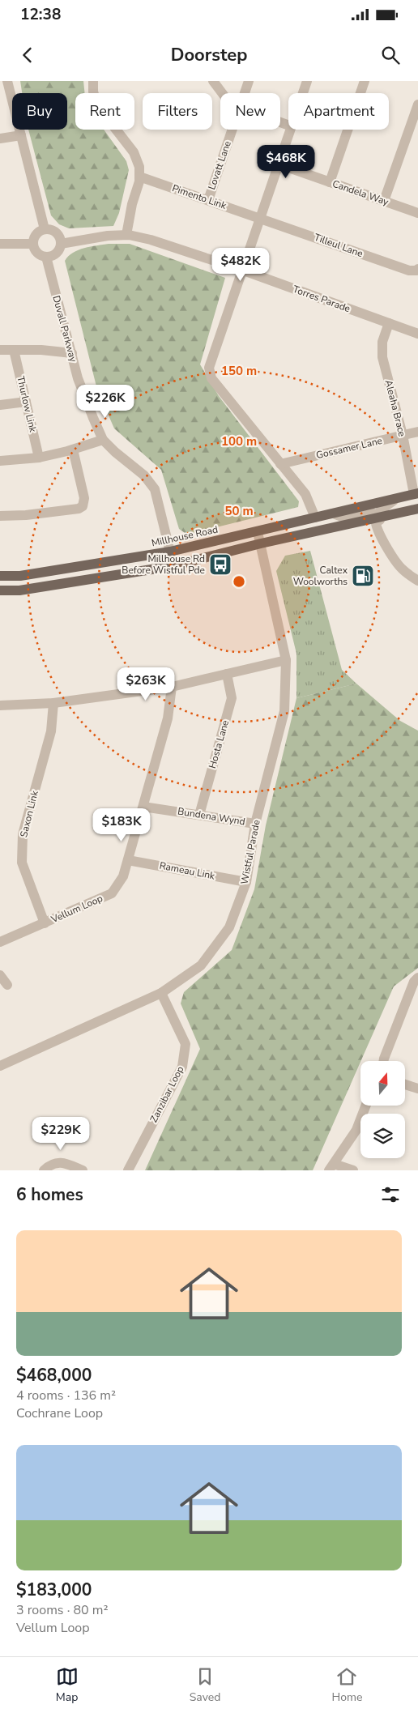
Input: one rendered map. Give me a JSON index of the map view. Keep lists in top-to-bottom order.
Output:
{
  "streets": {
    "main road": ["Millhouse Road"],
    "street": [
      "Lovatt Lane",
      "Candela Way",
      "Pimento Link",
      "Tilleul Lane",
      "Torres Parade",
      "Duvall Parkway",
      "Thurlow Link",
      "Aleaha Brace",
      "Gossamer Lane",
      "Hosta Lane",
      "Saxon Link",
      "Bundena Wynd",
      "Wistful Parade",
      "Rameau Link",
      "Vellum Loop",
      "Zanzibar Loop"
    ]
  },
  "crossings": [
    ["Lovatt Lane", "Pimento Link"],
    ["Pimento Link", "Tilleul Lane"],
    ["Torres Parade", "Duvall Parkway"],
    ["Torres Parade", "Aleaha Brace"],
    ["Duvall Parkway", "Millhouse Road"],
    ["Aleaha Brace", "Gossamer Lane"],
    ["Aleaha Brace", "Millhouse Road"],
    ["Millhouse Road", "Wistful Parade"],
    ["Hosta Lane", "Bundena Wynd"],
    ["Saxon Link", "Vellum Loop"],
    ["Bundena Wynd", "Wistful Parade"],
    ["Bundena Wynd", "Vellum Loop"],
    ["Wistful Parade", "Rameau Link"],
    ["Wistful Parade", "Zanzibar Loop"],
    ["Rameau Link", "Vellum Loop"]
  ],
  "places": {
    "bus stop": ["Millhouse Rd Before Wistful Pde"],
    "fuel station": ["Caltex Woolworths"]
  },
  "north": "top",
  "page": {
    "status": "12:38",
    "header": "Doorstep",
    "chip": [
      "Buy",
      "Rent",
      "Filters",
      "New",
      "Apartment"
    ],
    "price": [
      "$468K",
      "$482K",
      "$226K",
      "$263K",
      "$183K",
      "$229K"
    ],
    "heading": "6 homes",
    "list": [
      {
        "name": "$468,000",
        "note": "4 rooms · 136 m² · Cochrane Loop"
      },
      {
        "name": "$183,000",
        "note": "3 rooms · 80 m² · Vellum Loop"
      }
    ],
    "tabs": ["Map", "Saved", "Home"]
  },
  "rings": ["150 m", "100 m", "50 m"]
}
